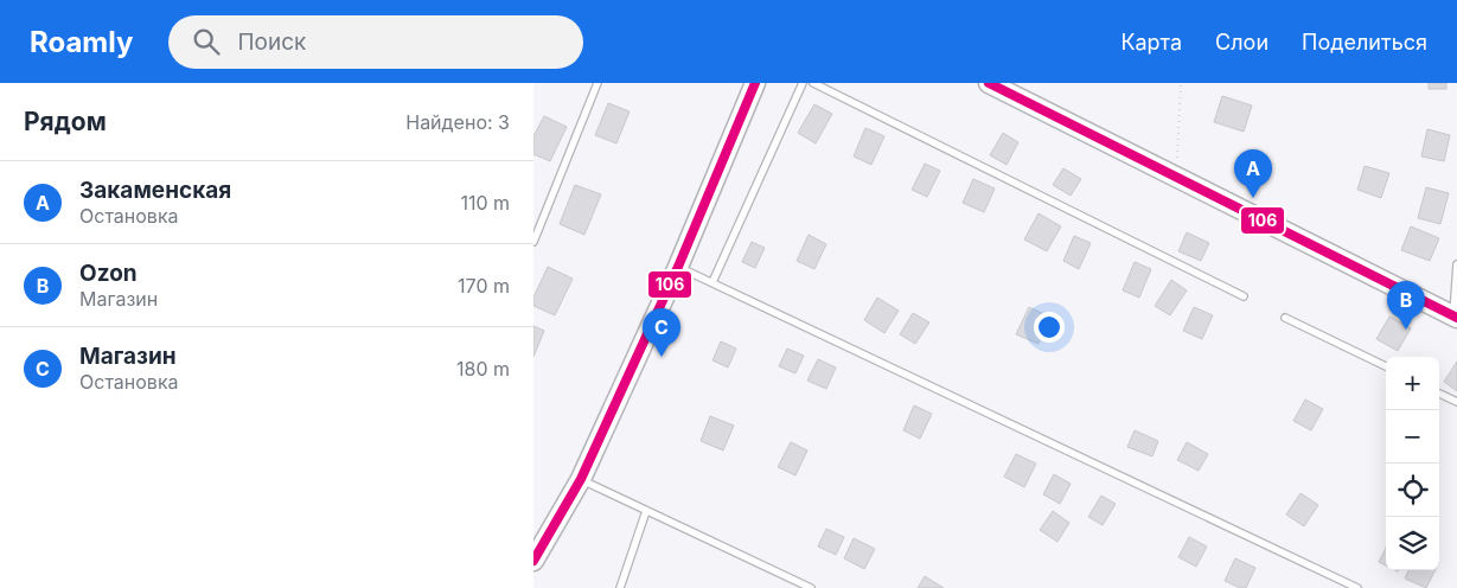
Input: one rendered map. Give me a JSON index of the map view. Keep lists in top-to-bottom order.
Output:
{
  "lines": ["transit line 106"],
  "page": {
    "header": "Roamly",
    "search": "Поиск",
    "nav": ["Карта", "Слои", "Поделиться"],
    "heading": ["Рядом", "Найдено: 3"],
    "pins": ["A", "B", "C"],
    "list": [
      {
        "mark": "A",
        "name": "Закаменская",
        "note": "Остановка",
        "value": "110 m"
      },
      {
        "mark": "B",
        "name": "Ozon",
        "note": "Магазин",
        "value": "170 m"
      },
      {
        "mark": "C",
        "name": "Магазин",
        "note": "Остановка",
        "value": "180 m"
      }
    ],
    "map_buttons": ["+", "−"]
  }
}
